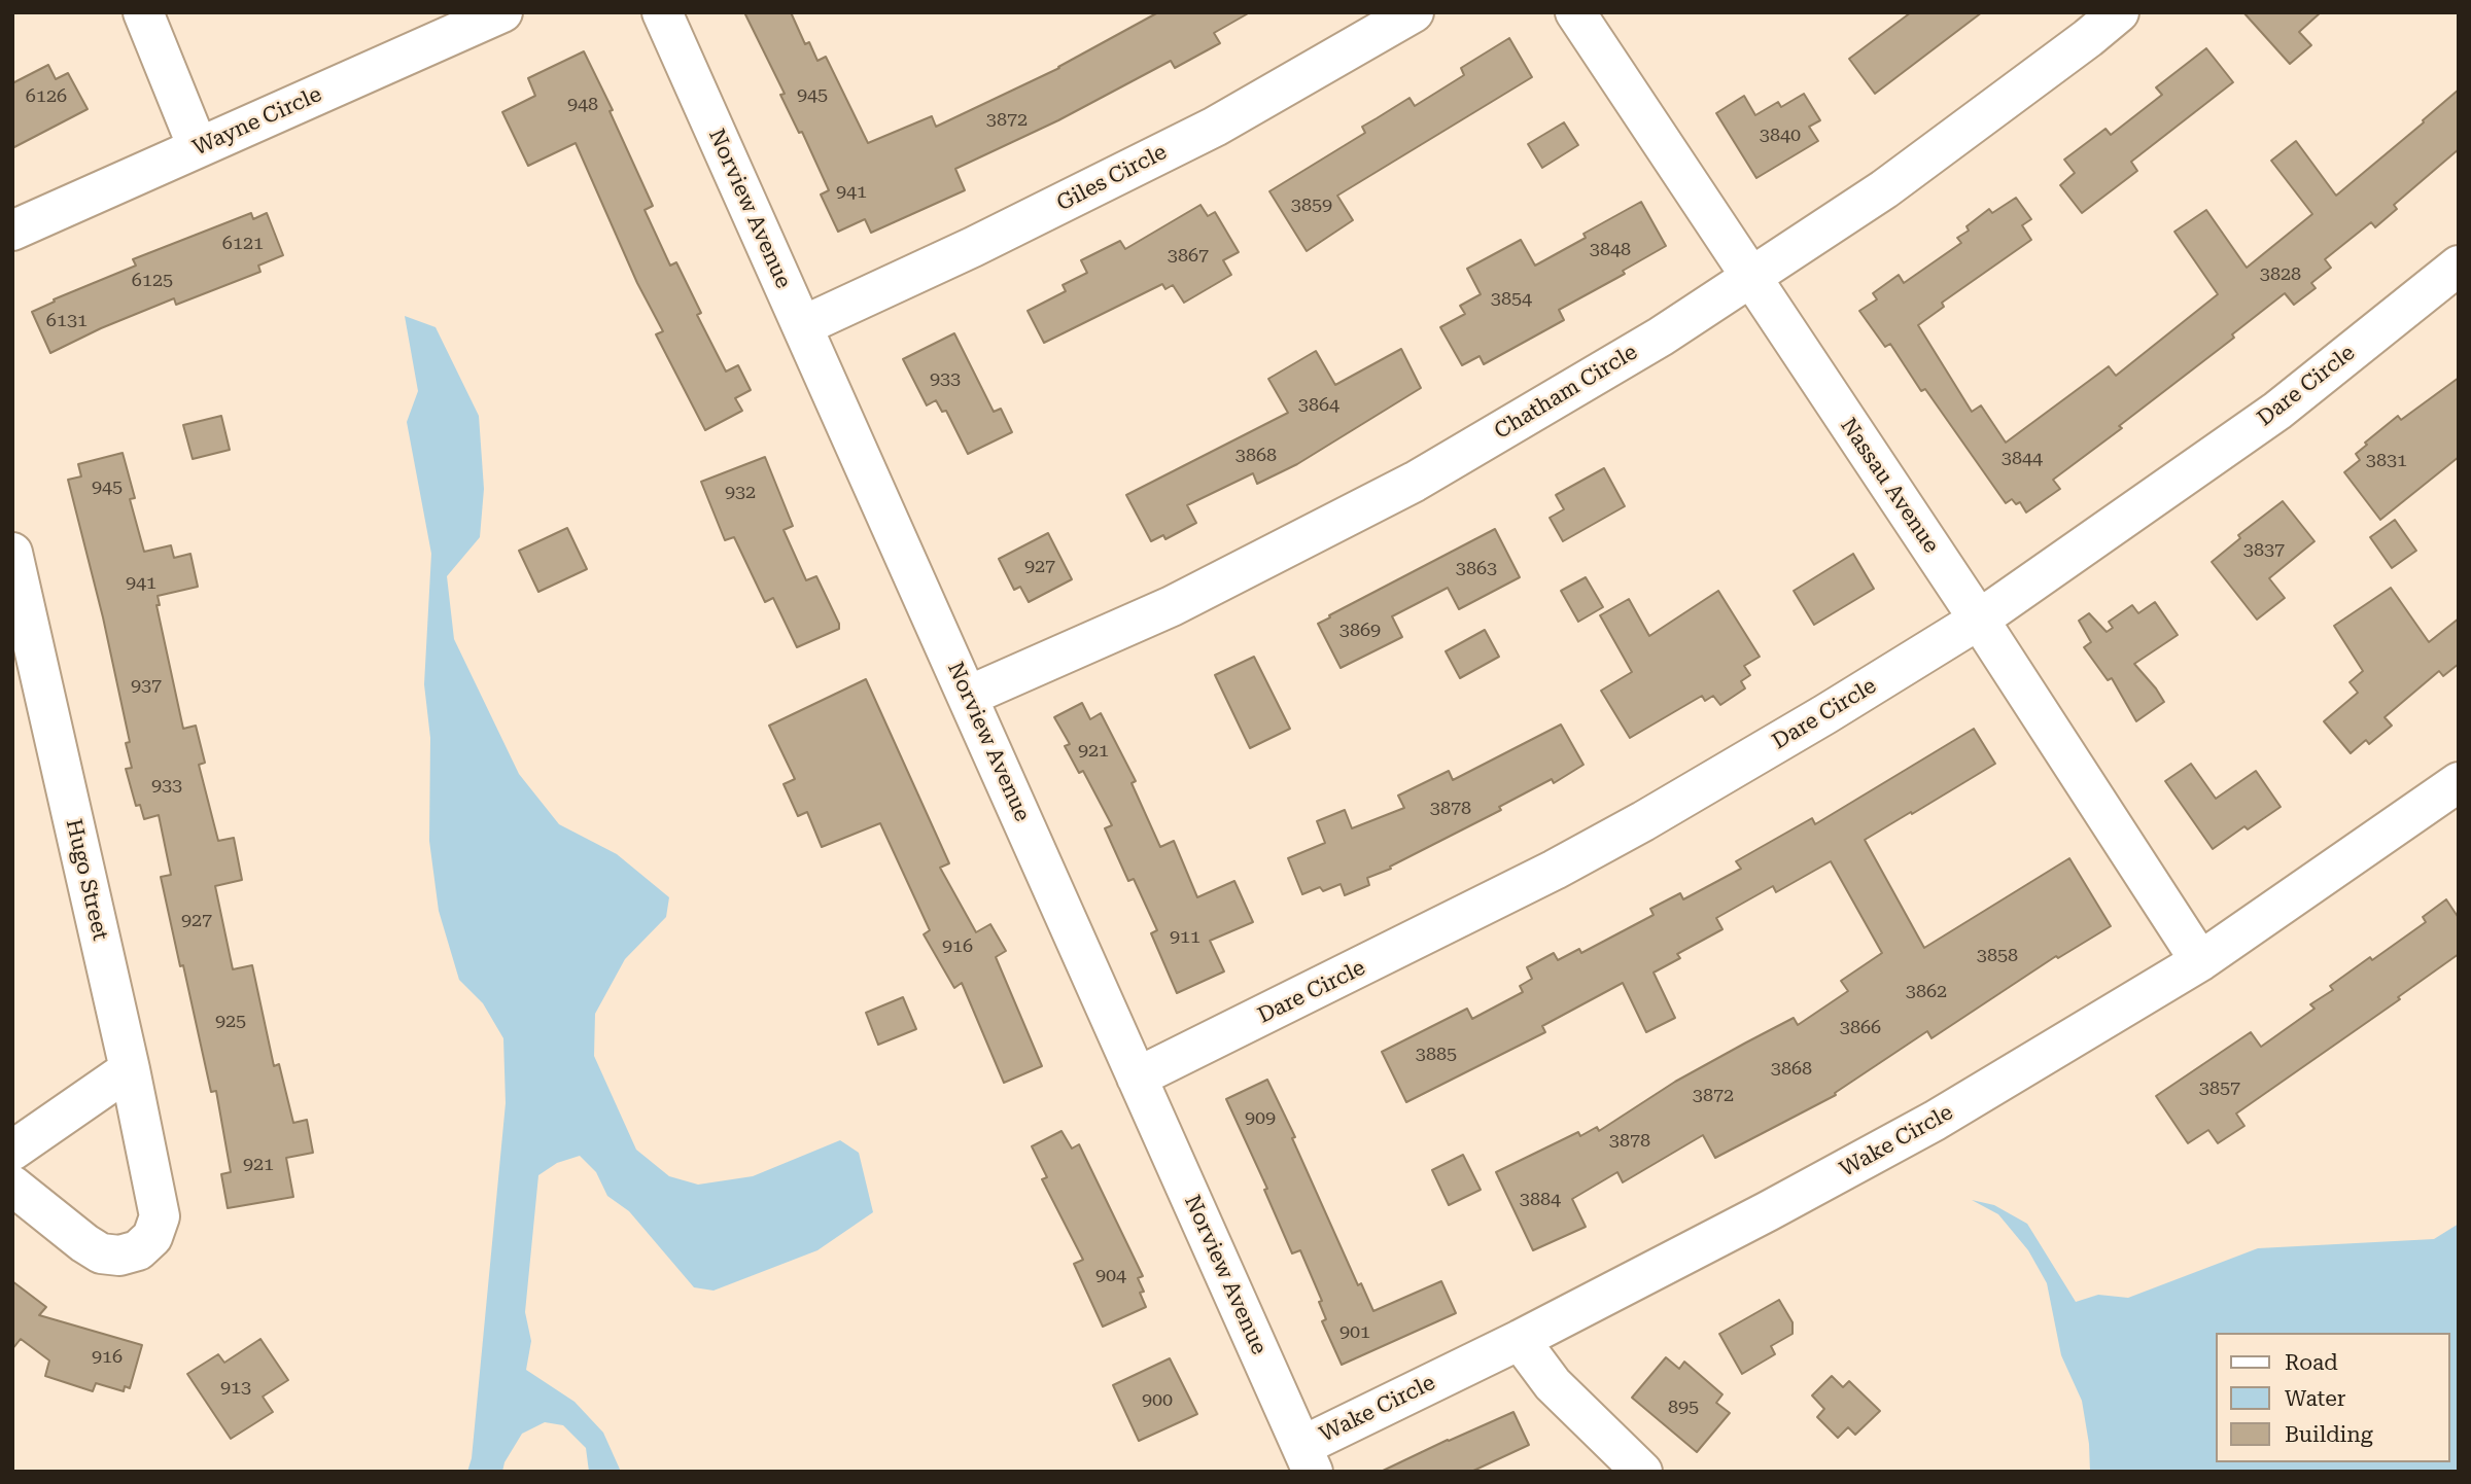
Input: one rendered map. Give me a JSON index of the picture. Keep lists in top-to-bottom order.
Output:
{
  "streets": {
    "street": [
      "Wayne Circle",
      "Giles Circle",
      "Norview Avenue",
      "Dare Circle",
      "Chatham Circle",
      "Nassau Avenue",
      "Hugo Street",
      "Wake Circle"
    ]
  },
  "crossings": [
    ["Giles Circle", "Norview Avenue"],
    ["Norview Avenue", "Dare Circle"],
    ["Norview Avenue", "Chatham Circle"],
    ["Norview Avenue", "Wake Circle"],
    ["Dare Circle", "Nassau Avenue"],
    ["Chatham Circle", "Nassau Avenue"],
    ["Nassau Avenue", "Wake Circle"]
  ],
  "house_numbers": [
    "945",
    "6126",
    "948",
    "3872",
    "3840",
    "941",
    "3859",
    "6121",
    "3848",
    "3867",
    "3828",
    "6125",
    "3854",
    "6131",
    "933",
    "3864",
    "3868",
    "3844",
    "3831",
    "945",
    "932",
    "3837",
    "927",
    "3863",
    "941",
    "3869",
    "937",
    "921",
    "933",
    "3878",
    "927",
    "911",
    "916",
    "3858",
    "3862",
    "925",
    "3866",
    "3885",
    "3868",
    "3857",
    "3872",
    "909",
    "3878",
    "921",
    "3884",
    "904",
    "901",
    "916",
    "913",
    "900",
    "895"
  ],
  "legend": ["Road", "Water", "Building"]
}
